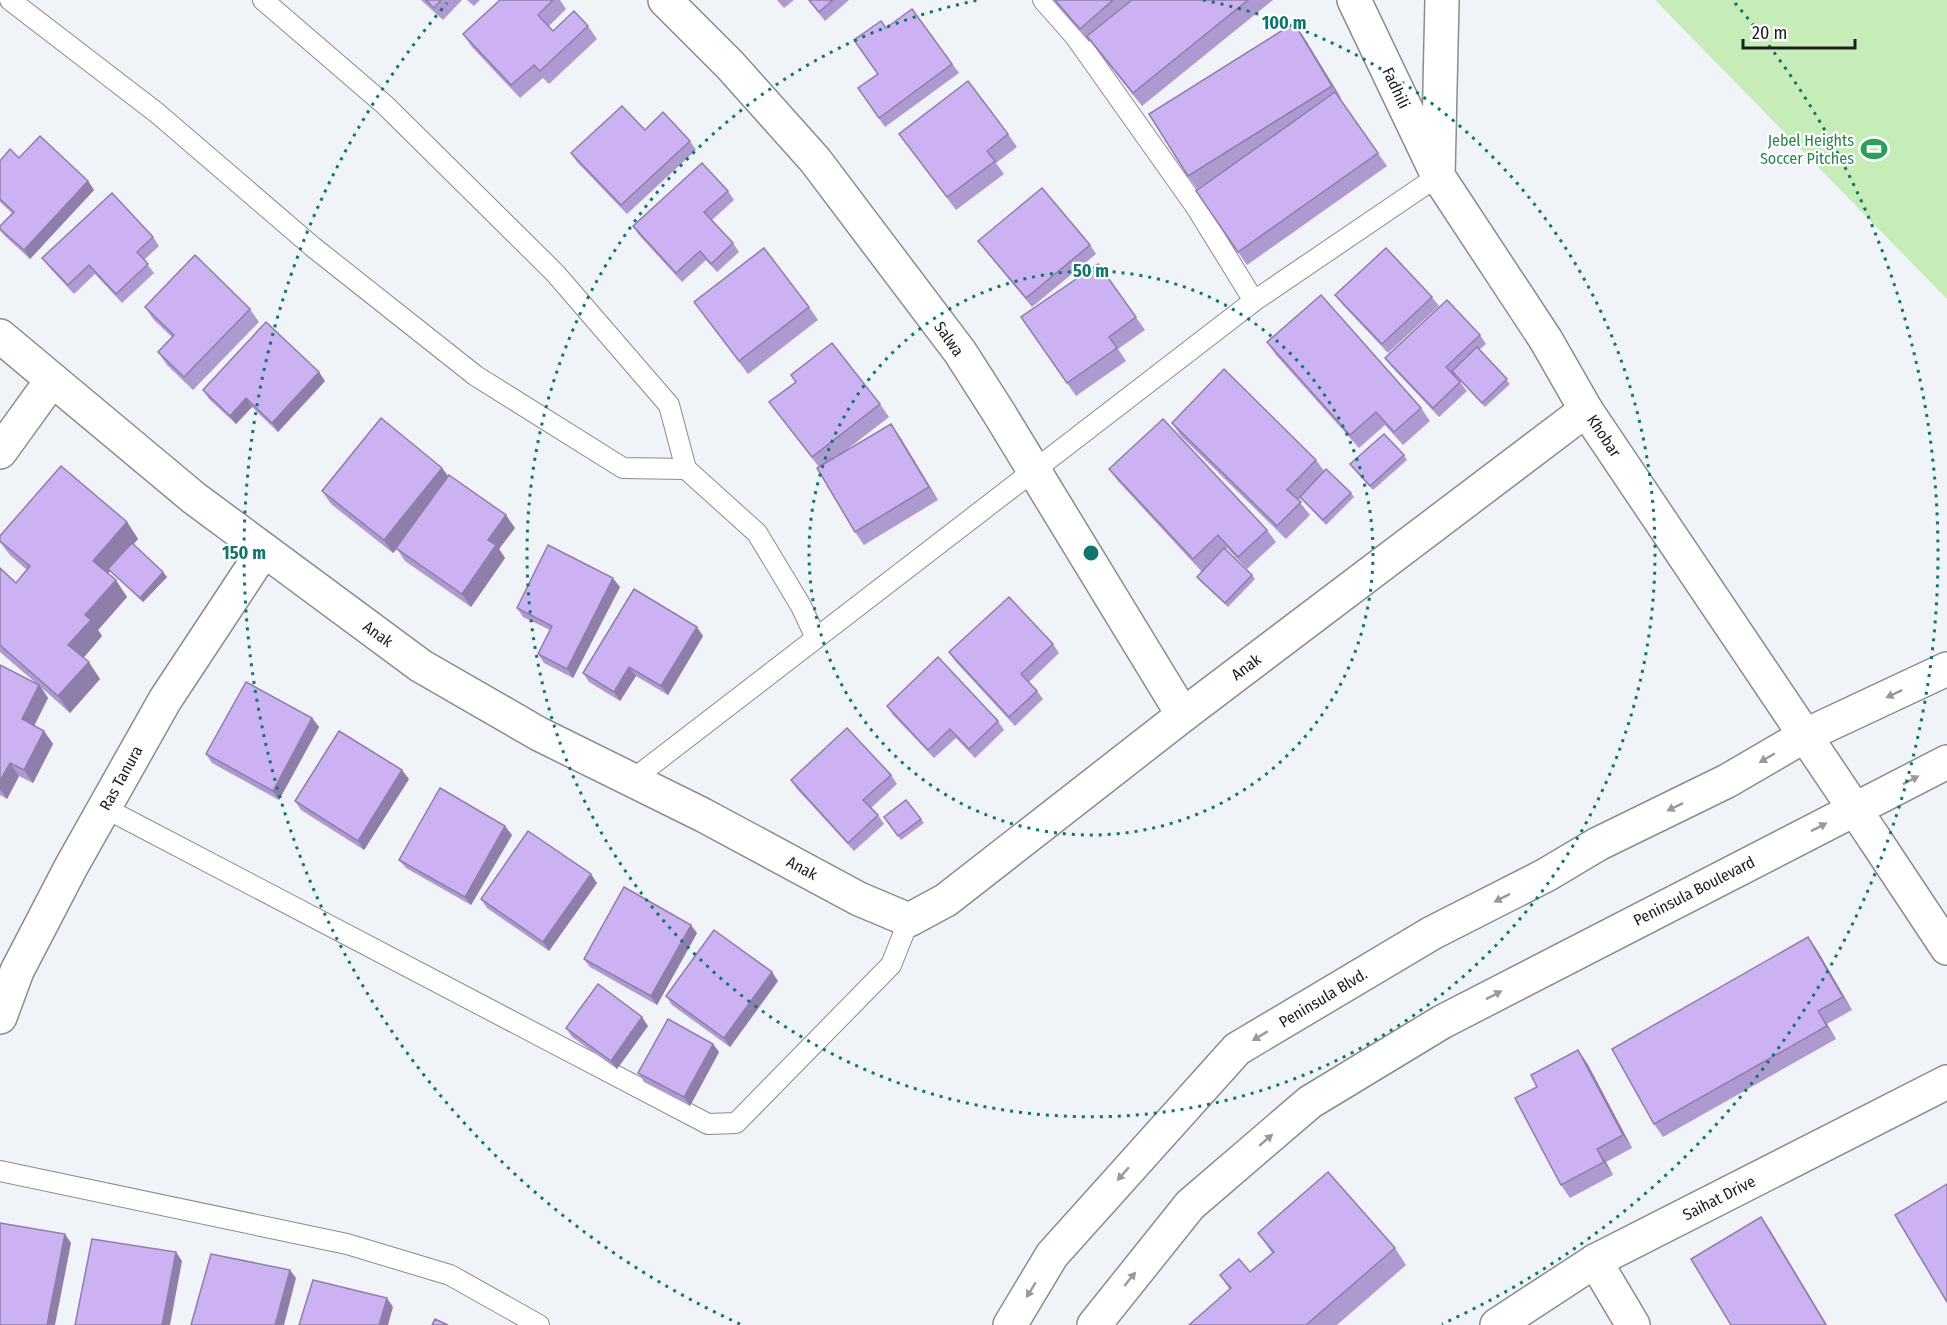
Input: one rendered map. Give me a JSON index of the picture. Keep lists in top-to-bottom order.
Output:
{
  "streets": {
    "street": [
      "Fadhili",
      "Salwa",
      "Khobar",
      "Anak",
      "Ras Tanura",
      "Peninsula Boulevard",
      "Peninsula Blvd.",
      "Saihat Drive"
    ]
  },
  "crossings": [
    ["Fadhili", "Khobar"],
    ["Salwa", "Anak"],
    ["Khobar", "Anak"],
    ["Khobar", "Peninsula Boulevard"],
    ["Khobar", "Peninsula Blvd."],
    ["Anak", "Ras Tanura"]
  ],
  "one_way": ["Peninsula Boulevard", "Peninsula Blvd."],
  "places": {
    "sports": ["Jebel Heights Soccer Pitches"]
  },
  "scale_bar": "20 m",
  "rings": ["100 m", "50 m", "150 m"]
}
